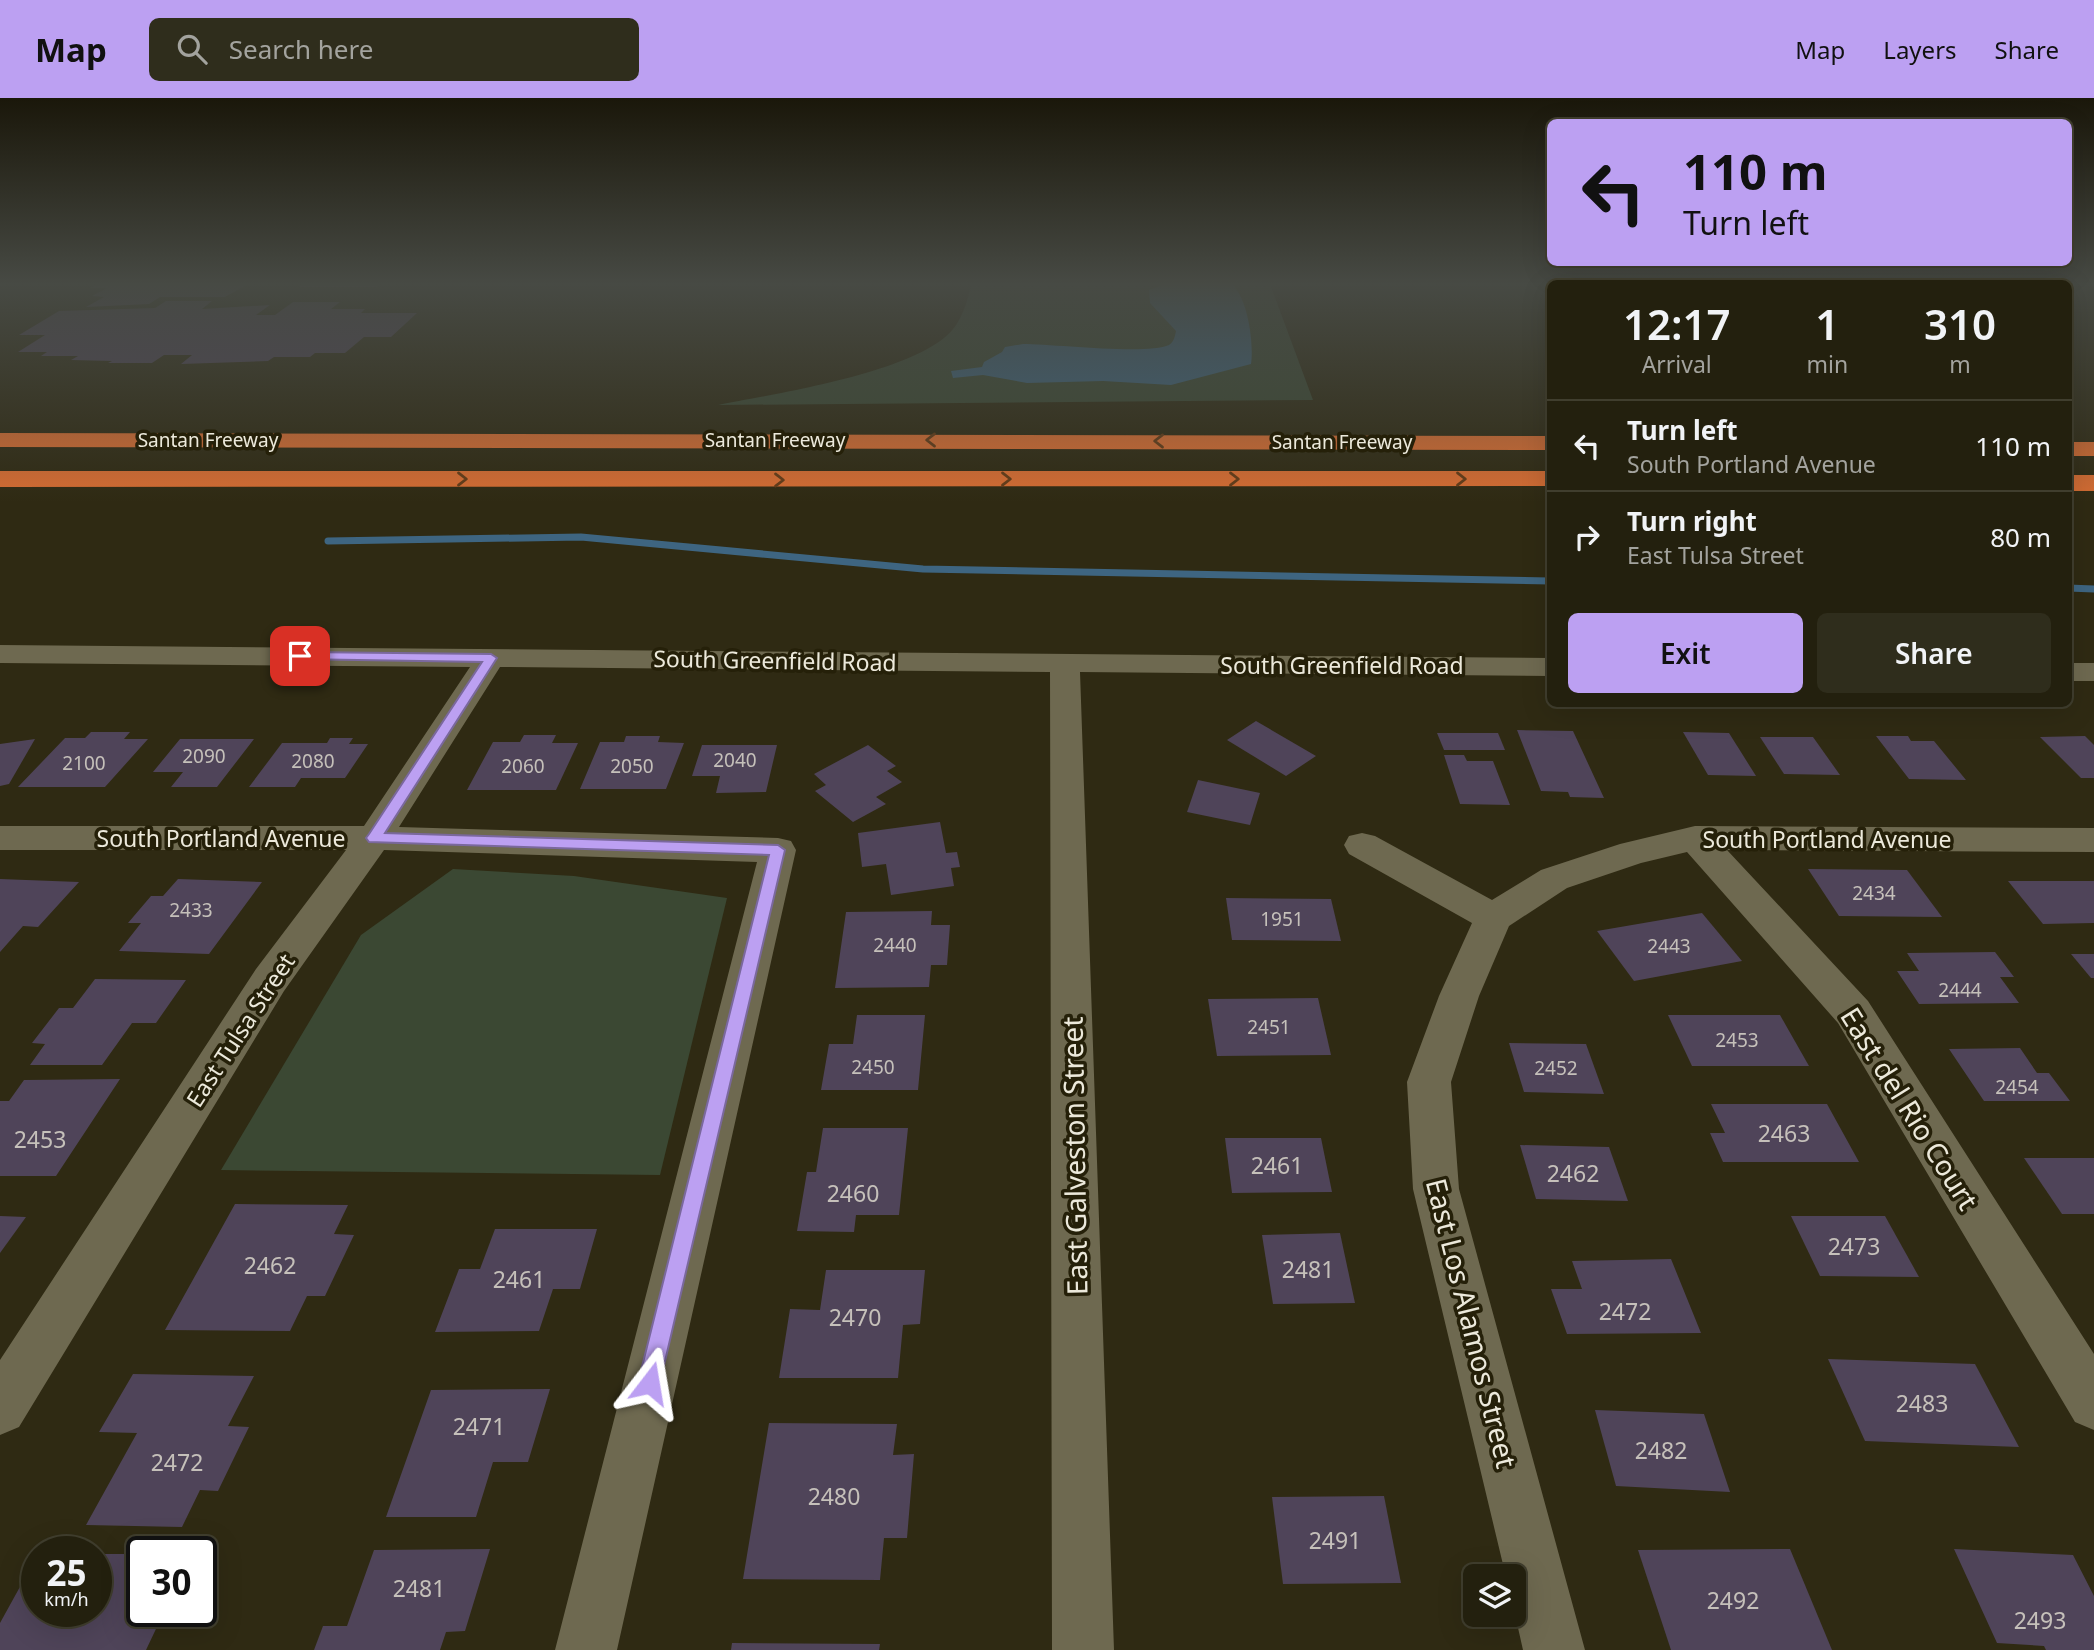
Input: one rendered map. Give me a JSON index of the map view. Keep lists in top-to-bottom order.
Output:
{
  "streets": {
    "highway": ["Santan Freeway"],
    "street": [
      "South Greenfield Road",
      "South Portland Avenue",
      "East Tulsa Street",
      "East del Rio Court",
      "East Galveston Street",
      "East Los Alamos Street"
    ]
  },
  "crossings": [
    ["South Greenfield Road", "East Tulsa Street"],
    ["South Greenfield Road", "East Galveston Street"],
    ["South Portland Avenue", "East Tulsa Street"],
    ["South Portland Avenue", "East del Rio Court"],
    ["South Portland Avenue", "East Los Alamos Street"]
  ],
  "house_numbers": [
    "2090",
    "2040",
    "2080",
    "2100",
    "2060",
    "2050",
    "2434",
    "2433",
    "1951",
    "2440",
    "2443",
    "2444",
    "2451",
    "2453",
    "2450",
    "2452",
    "2454",
    "2463",
    "2453",
    "2461",
    "2462",
    "2460",
    "2473",
    "2462",
    "2481",
    "2461",
    "2472",
    "2470",
    "2483",
    "2471",
    "2482",
    "2472",
    "2480",
    "2491",
    "2481",
    "2492",
    "2493"
  ],
  "page": {
    "header": "Map",
    "search": "Search here",
    "nav": ["Map", "Layers", "Share"],
    "turn": ["110 m", "Turn left"],
    "eta": [
      "12:17",
      "Arrival",
      "1",
      "min",
      "310",
      "m"
    ],
    "list": [
      {
        "name": "Turn left",
        "note": "South Portland Avenue",
        "value": "110 m"
      },
      {
        "name": "Turn right",
        "note": "East Tulsa Street",
        "value": "80 m"
      }
    ],
    "buttons": ["Exit", "Share"],
    "speed": "25 km/h",
    "limit": "30"
  }
}
